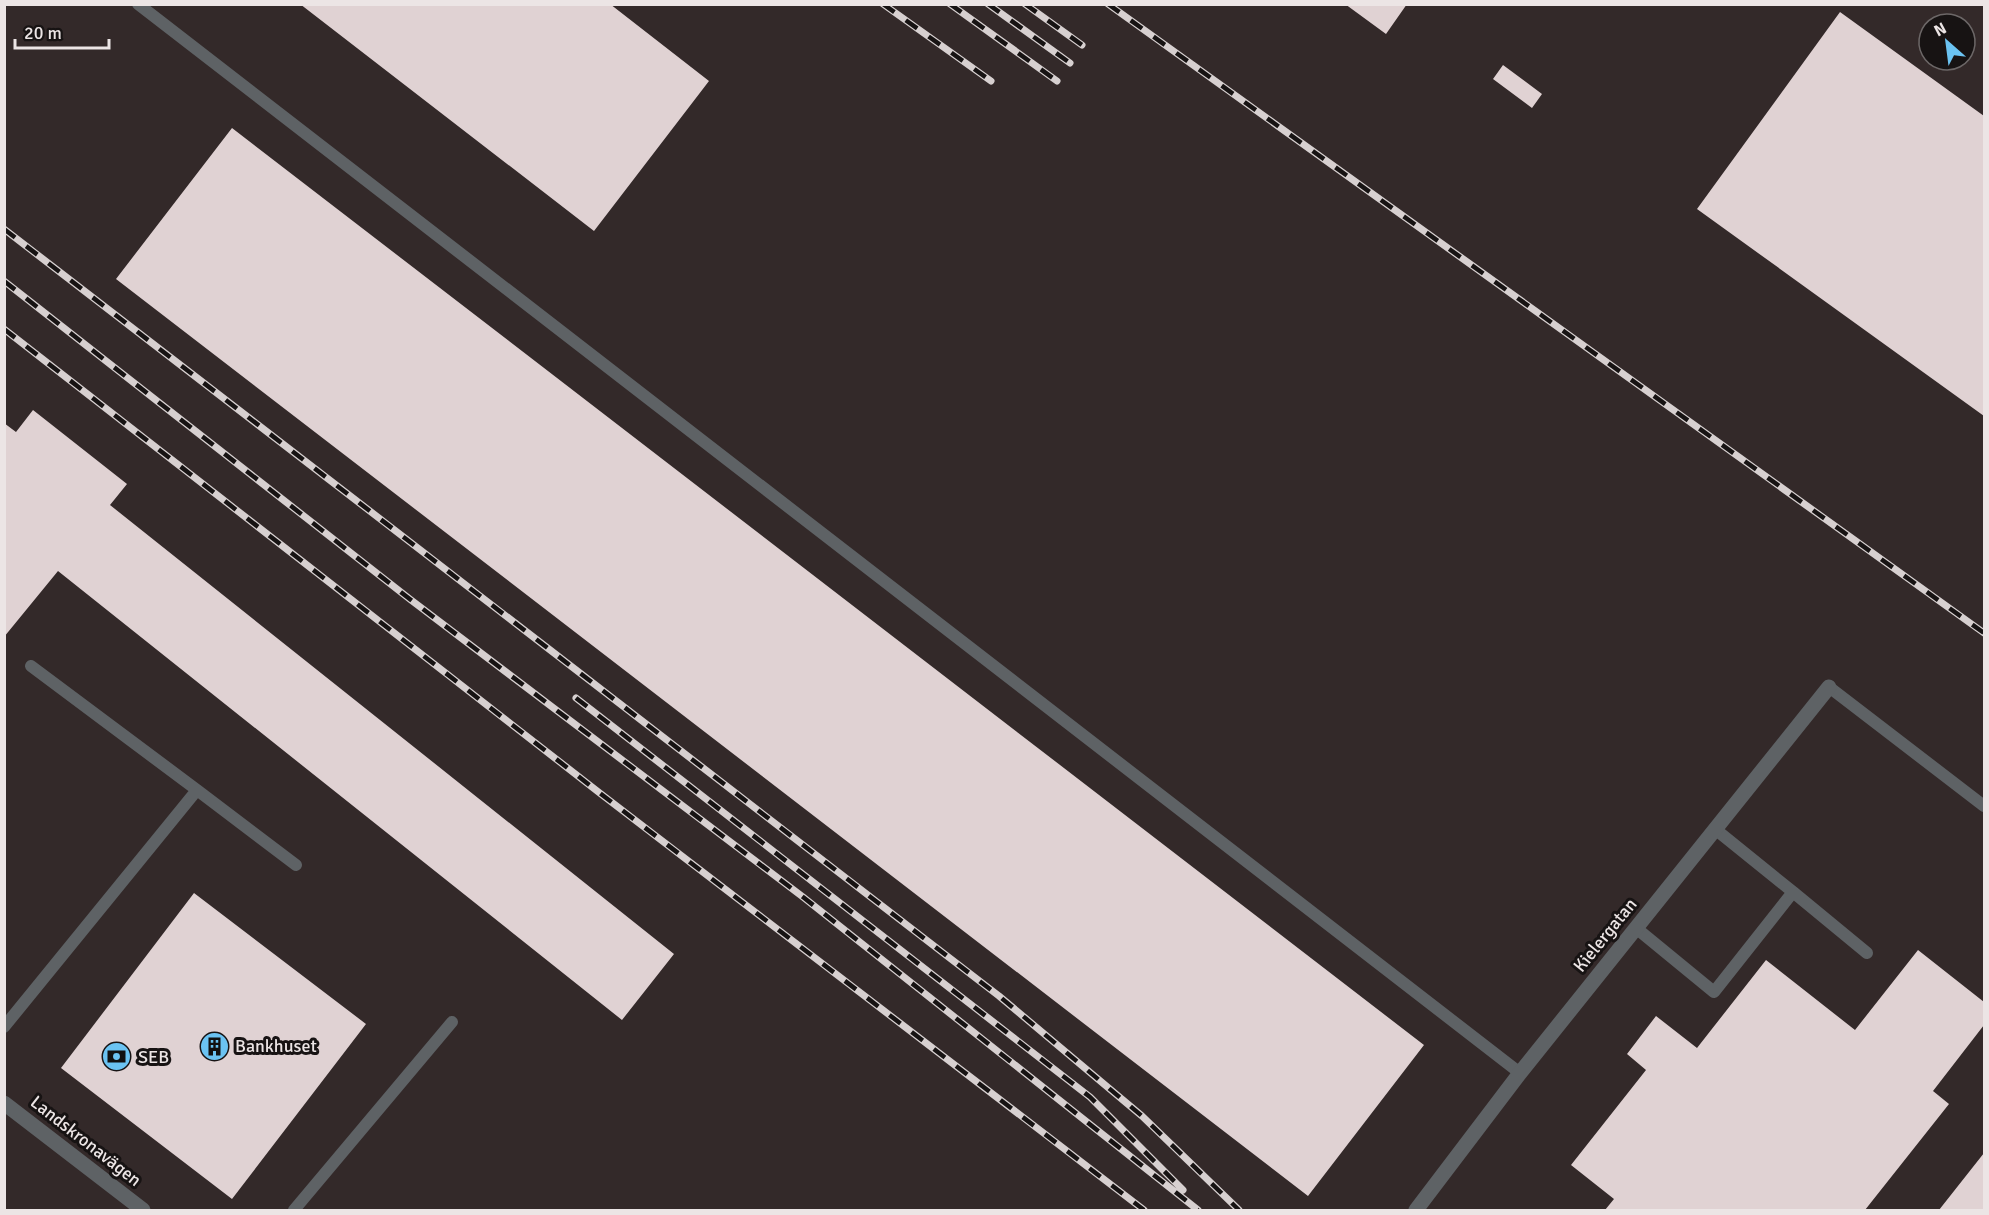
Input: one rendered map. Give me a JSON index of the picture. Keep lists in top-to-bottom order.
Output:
{
  "streets": {
    "street": ["Kielergatan", "Landskronavägen"]
  },
  "places": {
    "building": ["Bankhuset"],
    "bank": ["SEB"]
  },
  "scale_bar": "20 m",
  "north": "top left"
}
